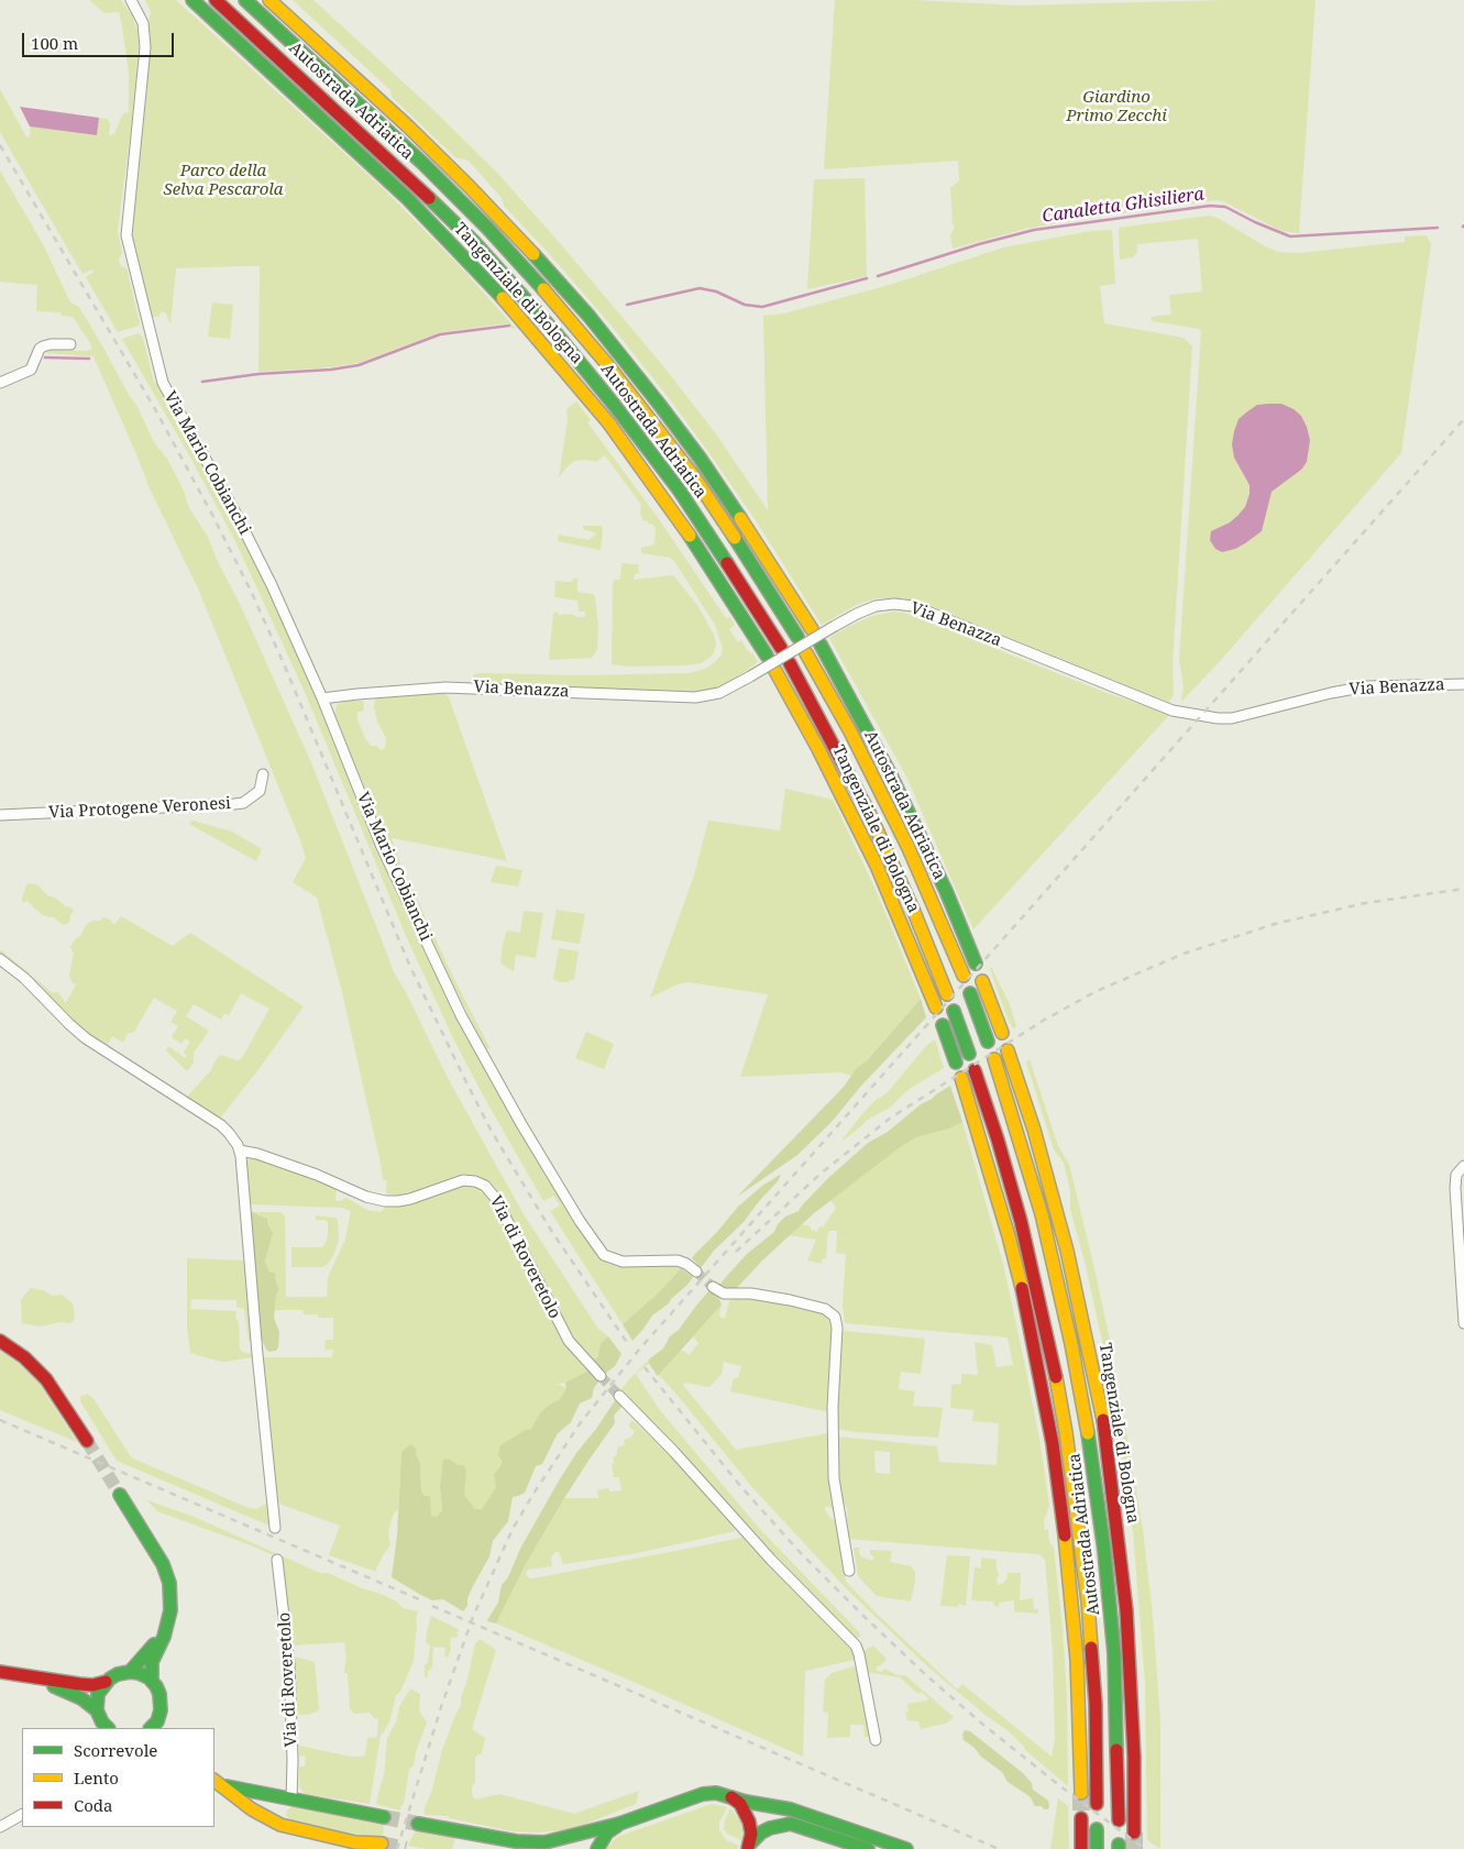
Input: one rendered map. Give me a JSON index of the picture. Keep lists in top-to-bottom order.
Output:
{
  "streets": {
    "main road": ["Autostrada Adriatica", "Tangenziale di Bologna"],
    "street": [
      "Via Mario Cobianchi",
      "Via Benazza",
      "Via Protogene Veronesi",
      "Via di Roveretolo"
    ]
  },
  "crossings": [
    ["Via Mario Cobianchi", "Via Benazza"]
  ],
  "water": ["Canaletta Ghisiliera"],
  "parks": ["Giardino Primo Zecchi", "Parco della Selva Pescarola"],
  "legend": ["Scorrevole", "Lento", "Coda"],
  "scale_bar": "100 m"
}
